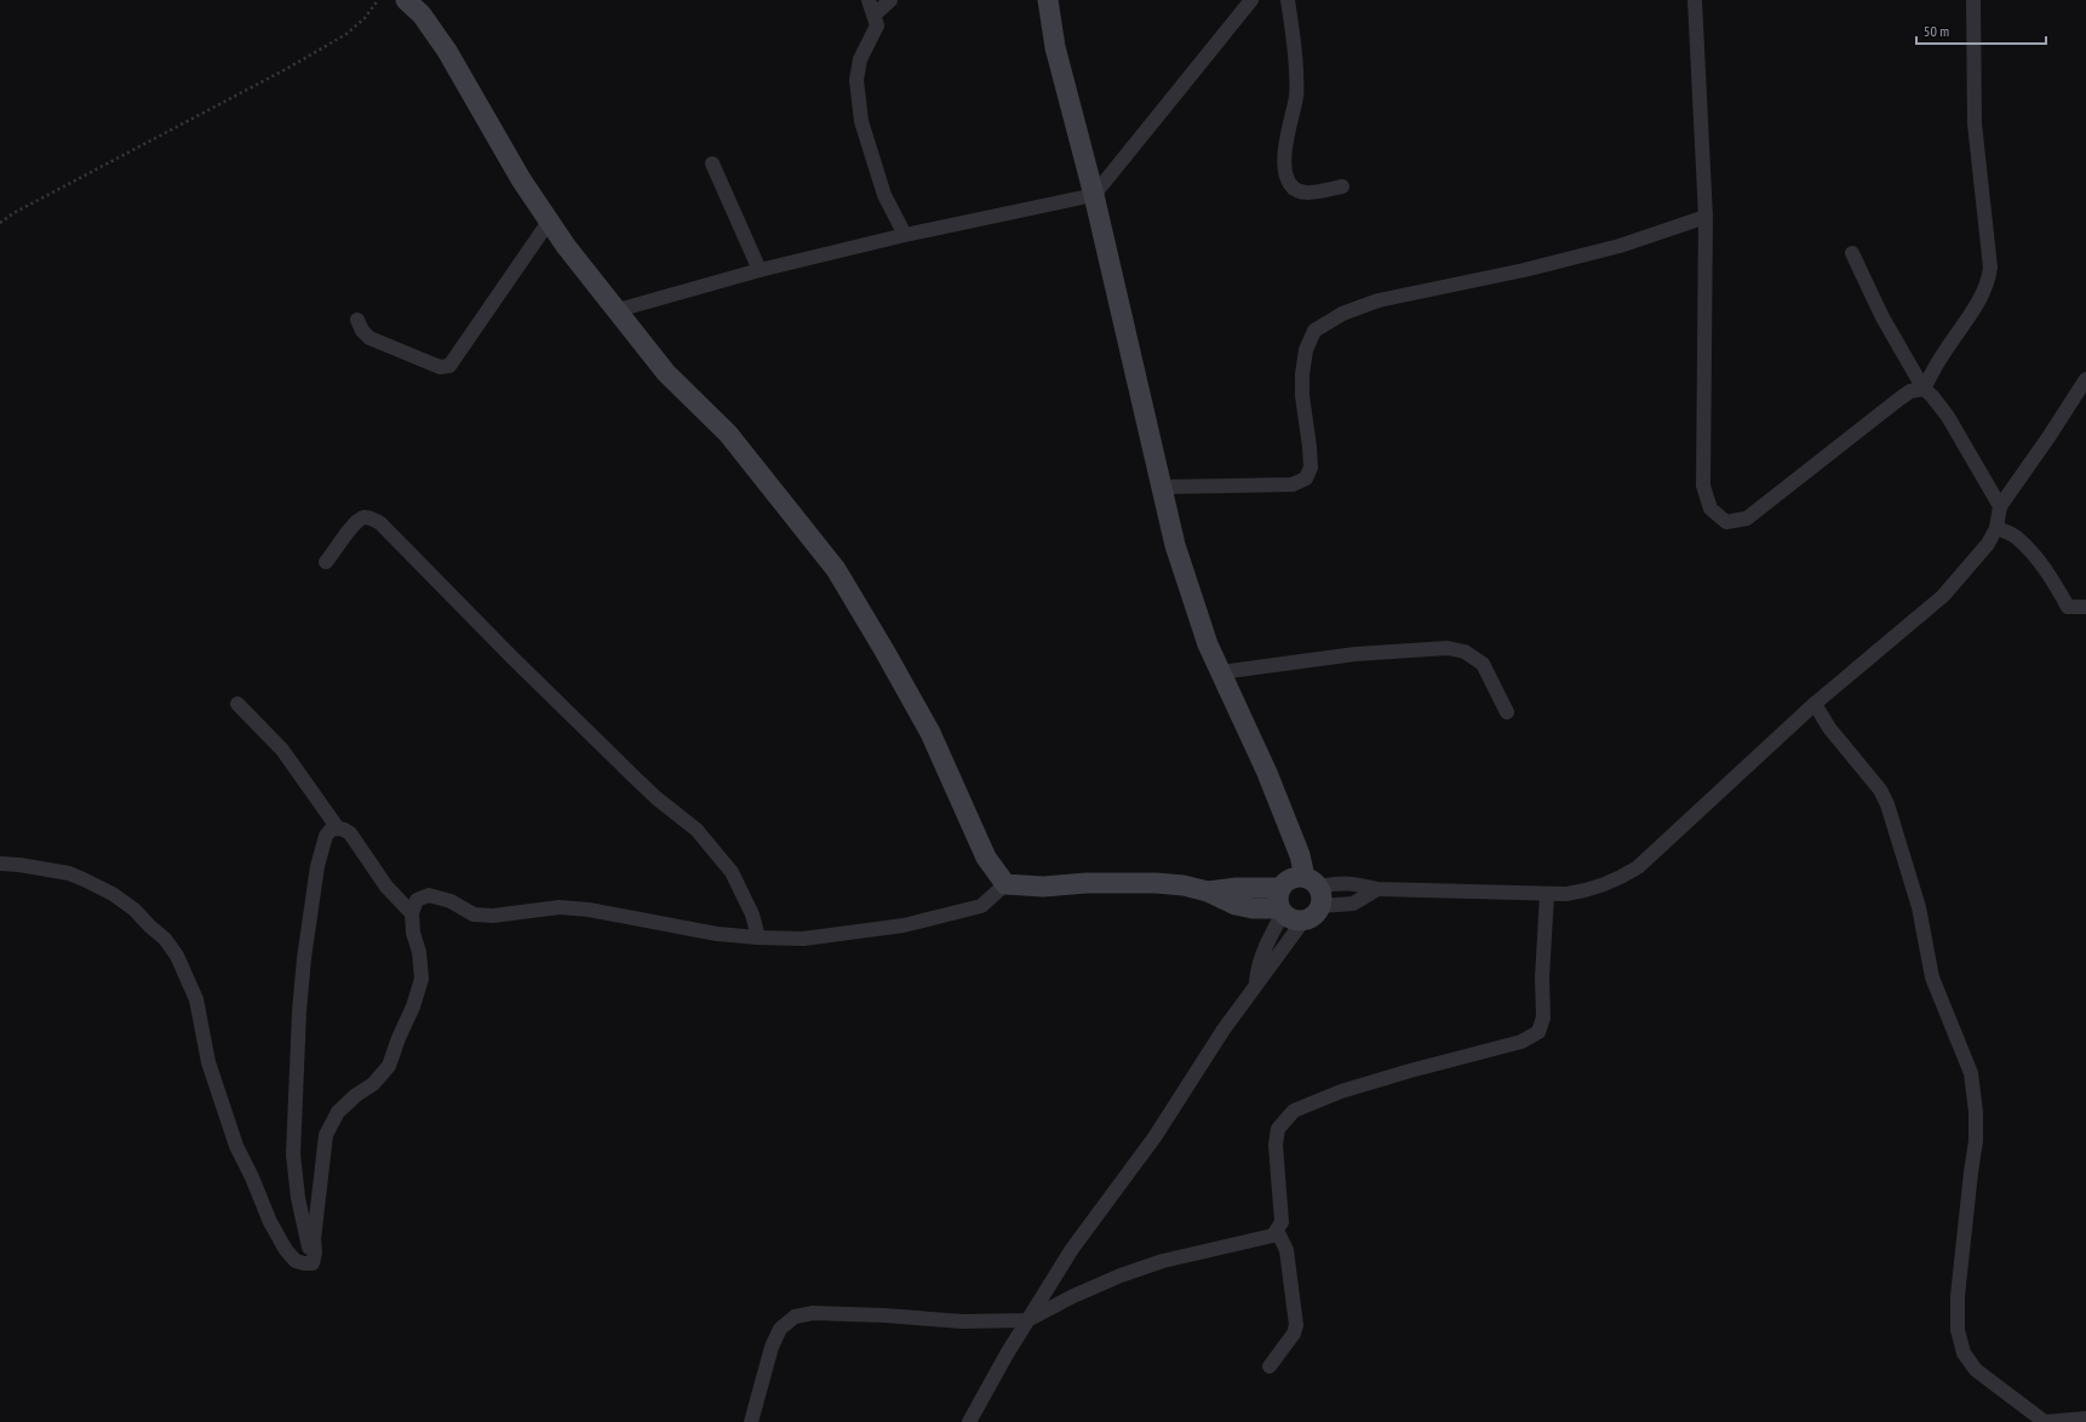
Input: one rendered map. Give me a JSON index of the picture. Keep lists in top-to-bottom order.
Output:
{
  "scale_bar": "50 m"
}
